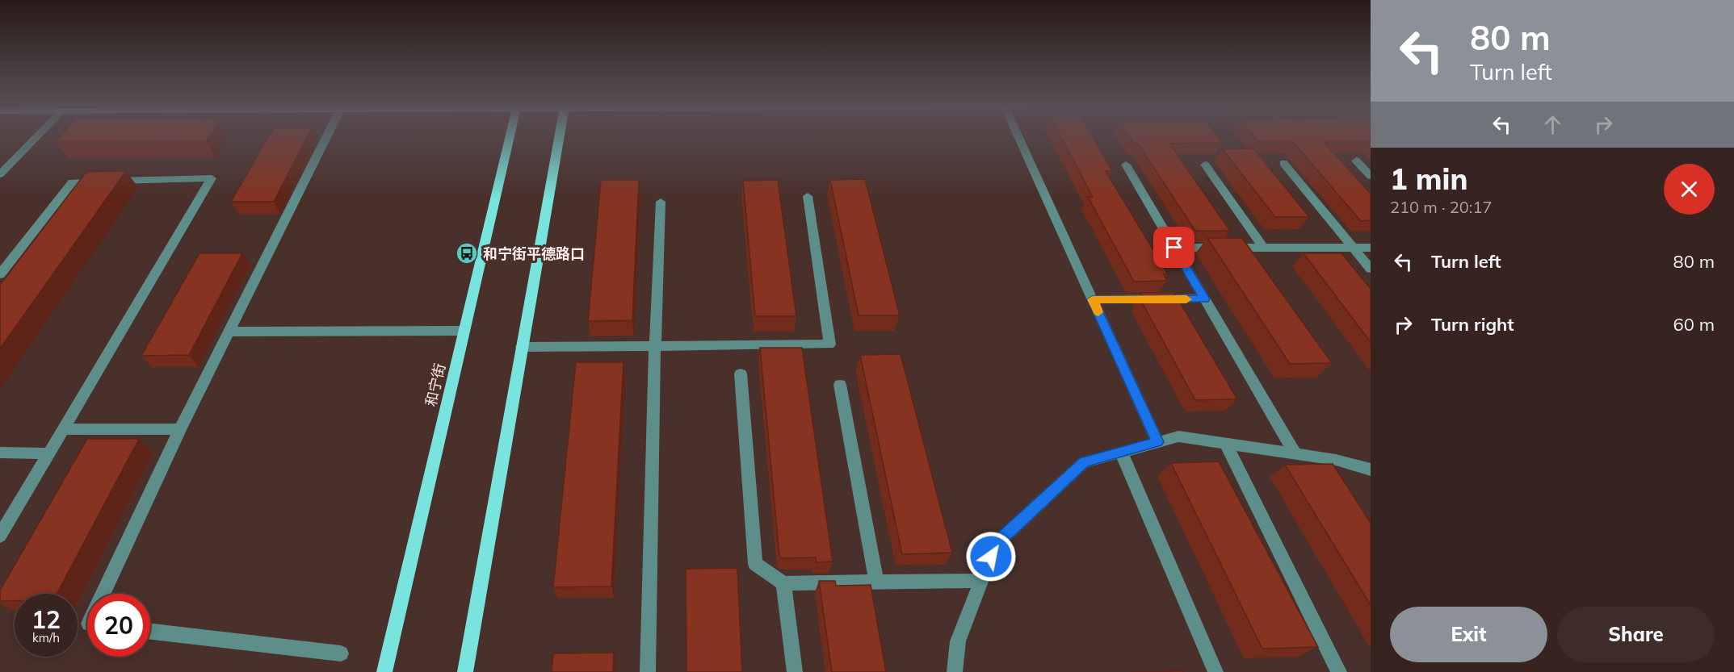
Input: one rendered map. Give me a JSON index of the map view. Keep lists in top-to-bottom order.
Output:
{
  "streets": {
    "main road": ["和宁街"]
  },
  "places": {
    "bus stop": ["和宁街平德路口"]
  },
  "page": {
    "turn": ["80 m", "Turn left"],
    "heading": ["1 min", "210 m · 20:17"],
    "list": [
      {
        "name": "Turn left",
        "value": "80 m"
      },
      {
        "name": "Turn right",
        "value": "60 m"
      }
    ],
    "speed": "12 km/h",
    "limit": "20",
    "buttons": ["Exit", "Share"]
  }
}
